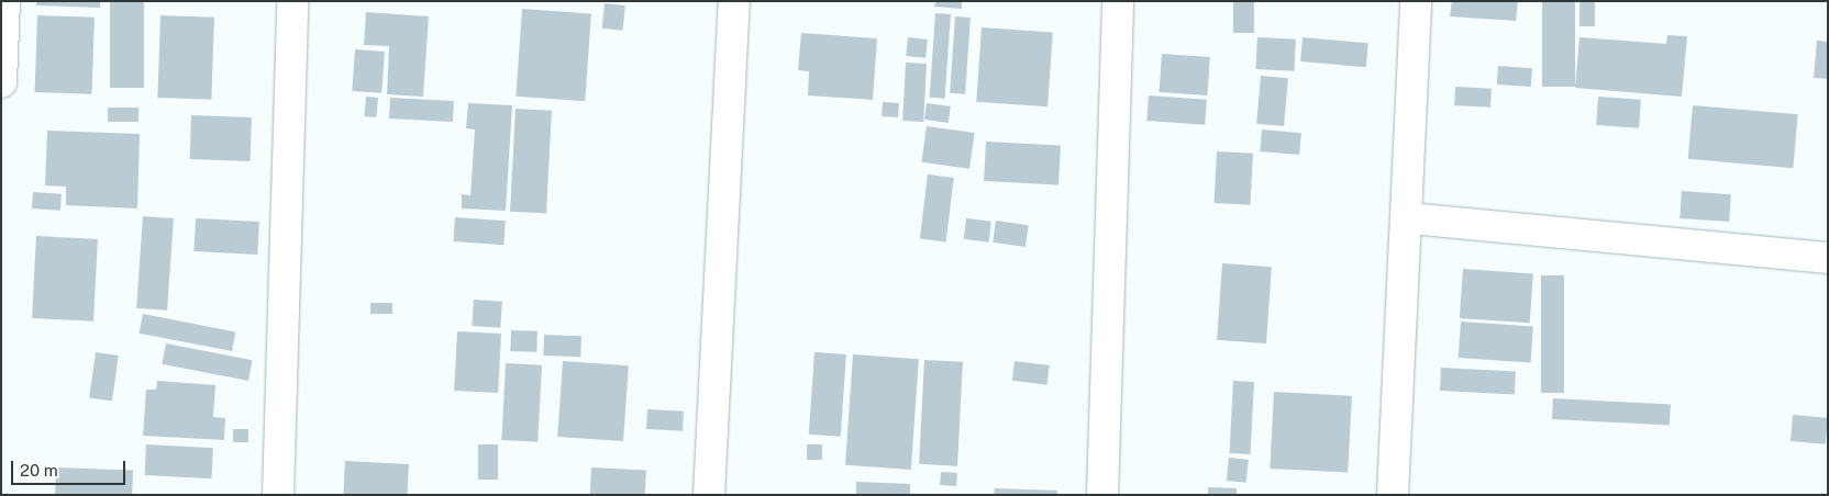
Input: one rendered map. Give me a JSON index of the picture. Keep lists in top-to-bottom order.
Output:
{
  "scale_bar": "20 m"
}
